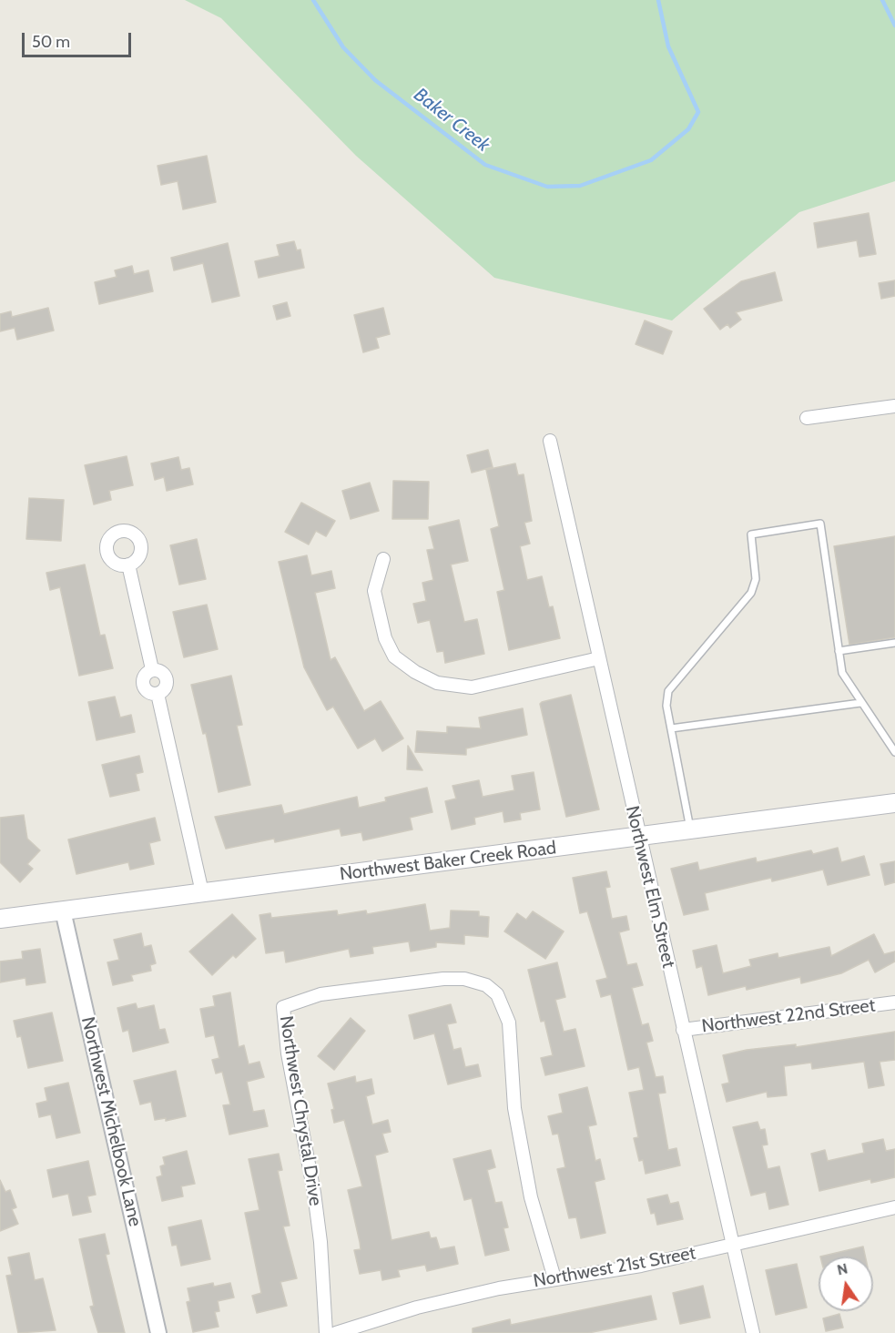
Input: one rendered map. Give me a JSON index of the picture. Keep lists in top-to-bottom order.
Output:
{
  "streets": {
    "main road": ["Northwest Baker Creek Road"],
    "street": [
      "Northwest Elm Street",
      "Northwest 22nd Street",
      "Northwest Chrystal Drive",
      "Northwest Michelbook Lane",
      "Northwest 21st Street"
    ]
  },
  "crossings": [
    ["Northwest Baker Creek Road", "Northwest Elm Street"],
    ["Northwest Baker Creek Road", "Northwest Michelbook Lane"],
    ["Northwest Elm Street", "Northwest 22nd Street"],
    ["Northwest Elm Street", "Northwest 21st Street"],
    ["Northwest Chrystal Drive", "Northwest 21st Street"]
  ],
  "water": ["Baker Creek"],
  "scale_bar": "50 m",
  "north": "top"
}
